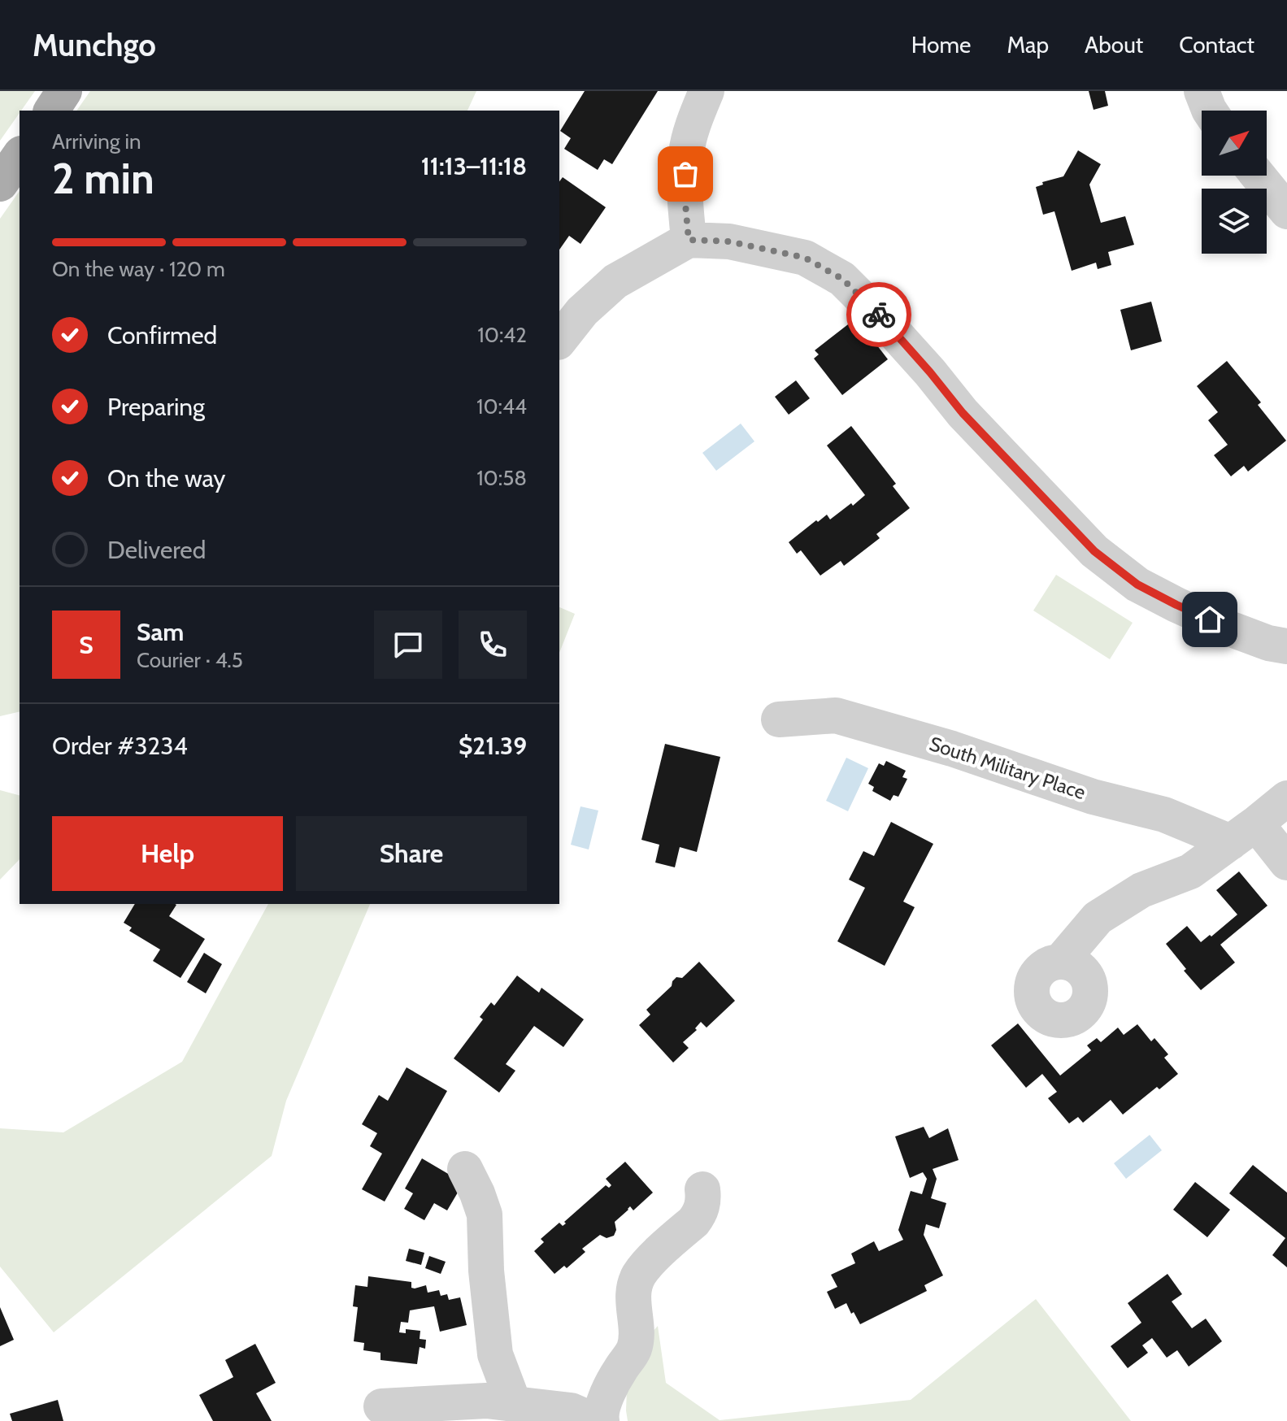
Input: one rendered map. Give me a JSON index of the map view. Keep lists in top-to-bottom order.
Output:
{
  "streets": {
    "street": ["South Military Place"]
  },
  "north": "top right",
  "page": {
    "header": "Munchgo",
    "nav": [
      "Home",
      "Map",
      "About",
      "Contact"
    ],
    "heading": ["2 min", "Arriving in", "11:13–11:18"],
    "panel": [
      "Sam",
      "Courier · 4.5",
      "Order #3234",
      "$21.39"
    ],
    "bar": "On the way · 120 m",
    "list": [
      ["Confirmed", "10:42"],
      ["Preparing", "10:44"],
      ["On the way", "10:58"],
      "Delivered"
    ],
    "round": "S",
    "buttons": ["Help", "Share"]
  }
}
